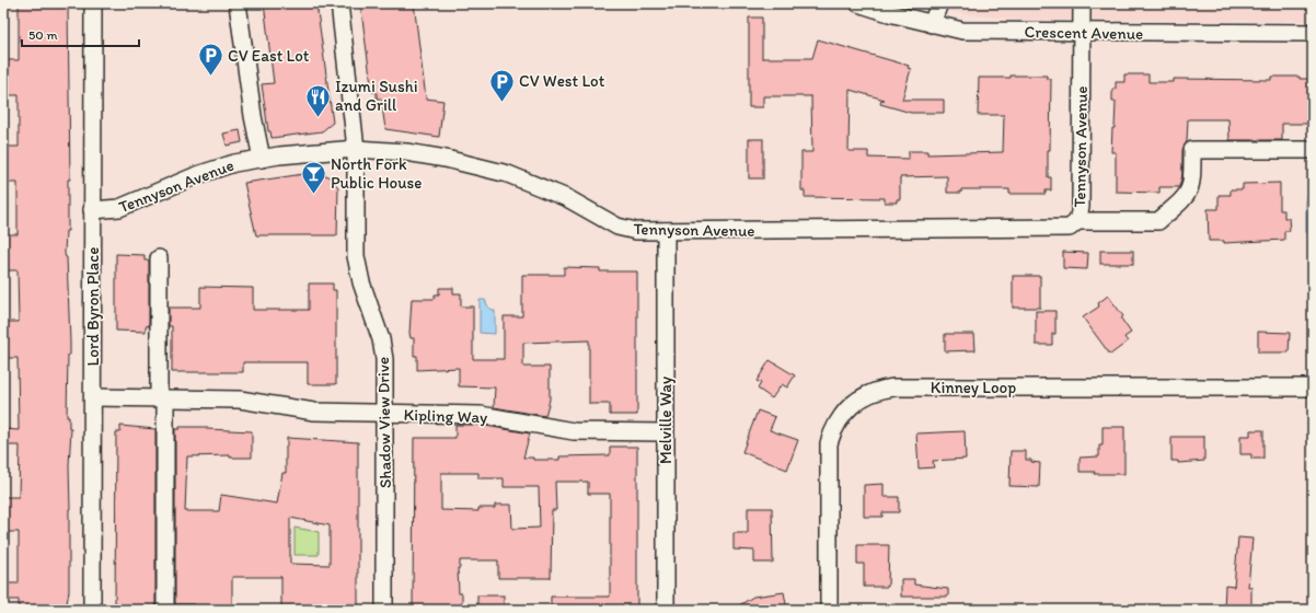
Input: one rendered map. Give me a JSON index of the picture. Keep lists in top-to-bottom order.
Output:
{
  "streets": {
    "street": [
      "Crescent Avenue",
      "Tennyson Avenue",
      "Lord Byron Place",
      "Kinney Loop",
      "Kipling Way",
      "Melville Way",
      "Shadow View Drive"
    ]
  },
  "crossings": [
    ["Crescent Avenue", "Tennyson Avenue"],
    ["Tennyson Avenue", "Lord Byron Place"],
    ["Tennyson Avenue", "Melville Way"],
    ["Tennyson Avenue", "Shadow View Drive"],
    ["Lord Byron Place", "Kipling Way"],
    ["Kipling Way", "Melville Way"],
    ["Kipling Way", "Shadow View Drive"]
  ],
  "places": {
    "parking": ["CV East Lot", "CV West Lot"],
    "restaurant": ["Izumi Sushi and Grill"],
    "bar": ["North Fork Public House"]
  },
  "scale_bar": "50 m"
}
